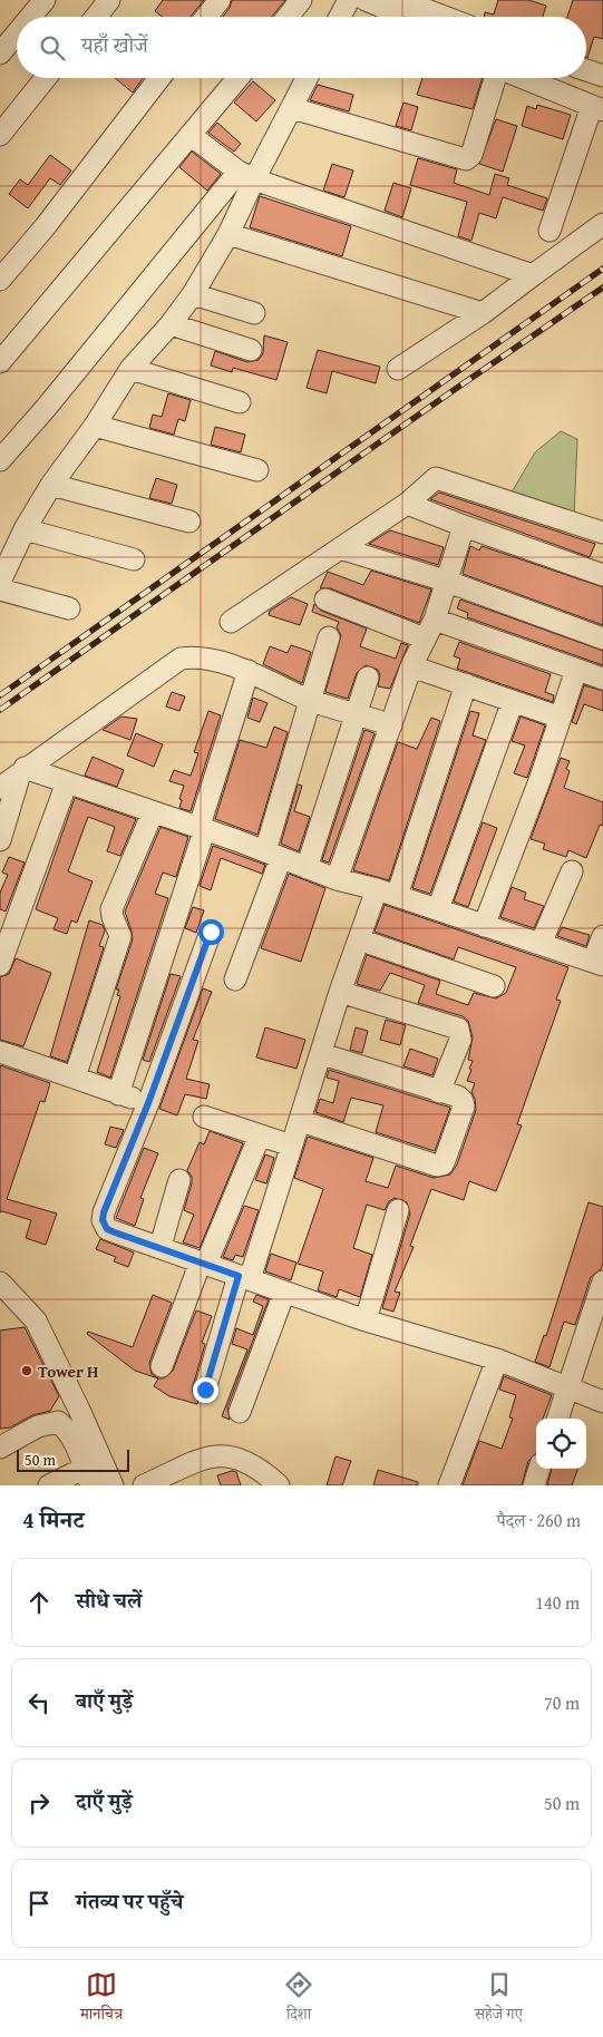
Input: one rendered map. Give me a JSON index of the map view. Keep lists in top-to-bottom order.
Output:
{
  "places": ["Tower H"],
  "scale_bar": "50 m",
  "page": {
    "search": "यहाँ खोजें",
    "scale": "50 m",
    "heading": ["4 मिनट", "पैदल · 260 m"],
    "list": [
      ["सीधे चलें", "140 m"],
      ["बाएँ मुड़ें", "70 m"],
      ["दाएँ मुड़ें", "50 m"],
      "गंतव्य पर पहुँचे"
    ],
    "nav": ["मानचित्र", "दिशा", "सहेजे गए"]
  }
}
